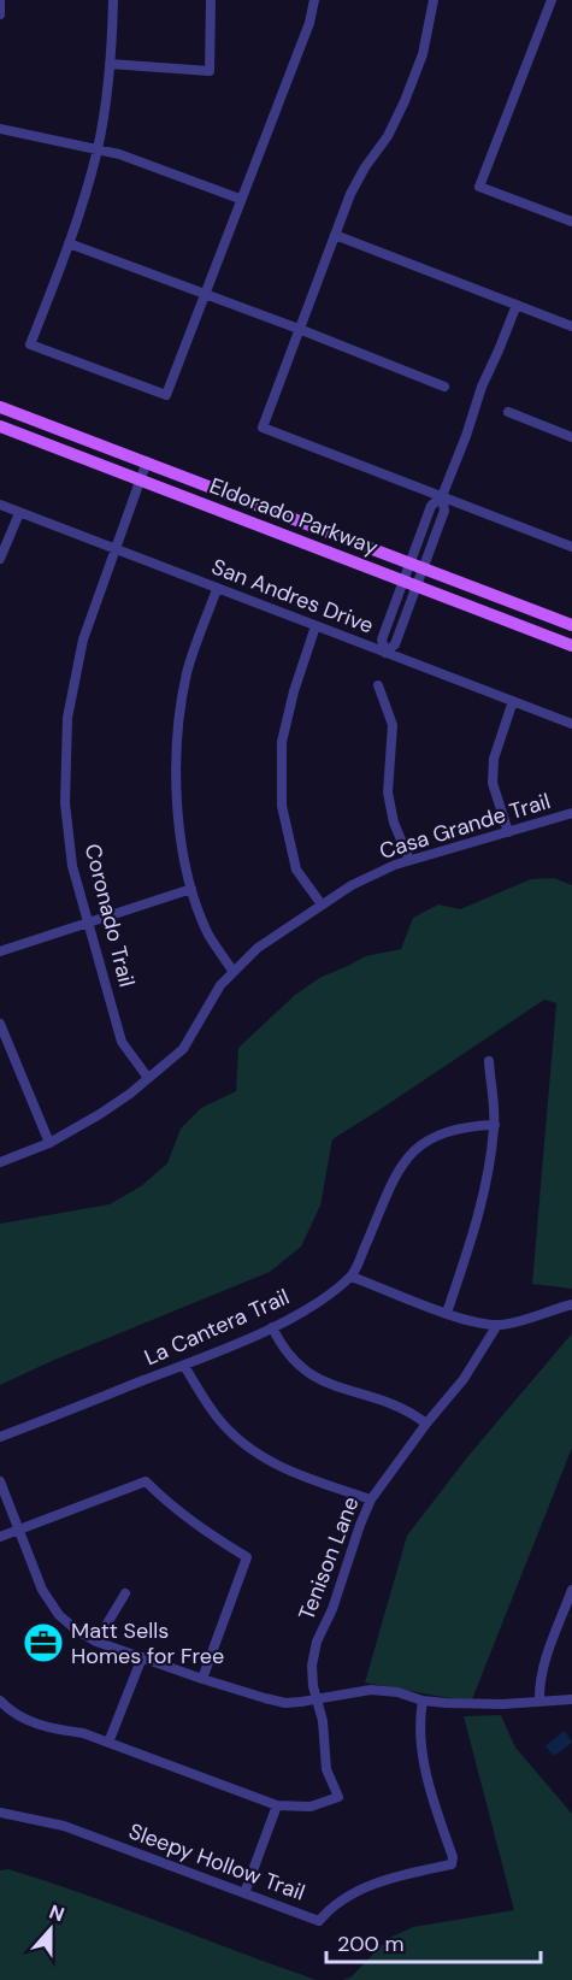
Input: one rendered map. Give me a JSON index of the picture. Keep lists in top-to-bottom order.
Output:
{
  "streets": {
    "main road": ["Eldorado Parkway"],
    "street": [
      "San Andres Drive",
      "Casa Grande Trail",
      "Coronado Trail",
      "La Cantera Trail",
      "Tenison Lane",
      "Sleepy Hollow Trail"
    ]
  },
  "crossings": [
    ["Eldorado Parkway", "Coronado Trail"],
    ["San Andres Drive", "Coronado Trail"],
    ["Casa Grande Trail", "Coronado Trail"]
  ],
  "places": {
    "office": ["Matt Sells Homes for Free"]
  },
  "scale_bar": "200 m",
  "north": "top"
}
